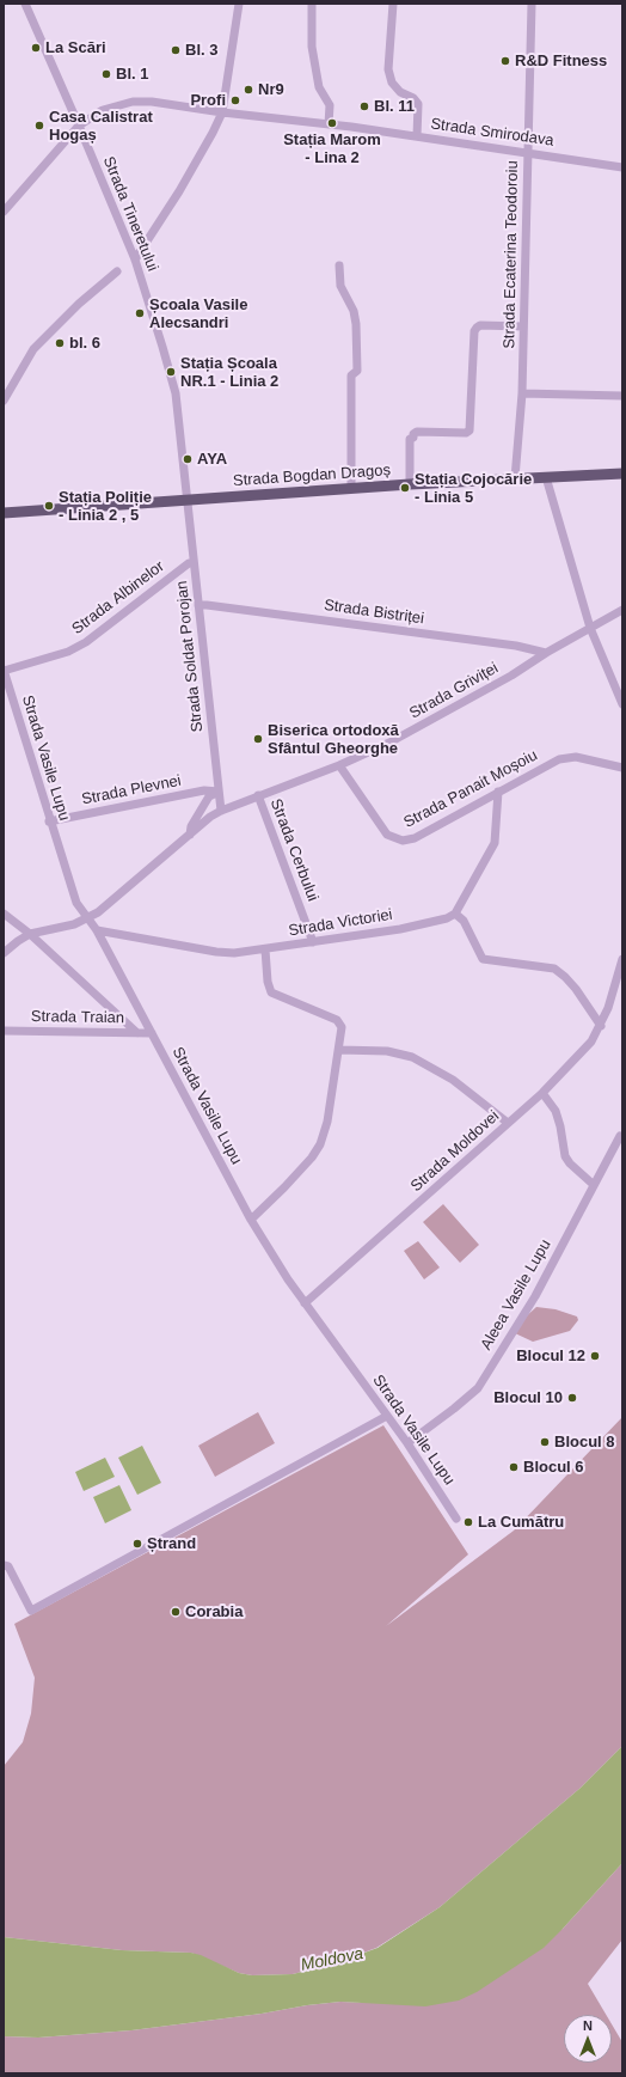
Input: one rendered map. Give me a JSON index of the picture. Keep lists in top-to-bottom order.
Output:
{
  "streets": {
    "main road": ["Strada Bogdan Dragoș"],
    "street": [
      "Strada Smirodava",
      "Strada Tineretului",
      "Strada Ecaterina Teodoroiu",
      "Strada Albinelor",
      "Strada Bistriței",
      "Strada Soldat Porojan",
      "Strada Griviței",
      "Strada Vasile Lupu",
      "Strada Panait Moșoiu",
      "Strada Plevnei",
      "Strada Cerbului",
      "Strada Victoriei",
      "Strada Traian",
      "Strada Moldovei",
      "Aleea Vasile Lupu"
    ]
  },
  "crossings": [
    ["Strada Smirodava", "Strada Tineretului"],
    ["Strada Smirodava", "Strada Ecaterina Teodoroiu"],
    ["Strada Tineretului", "Strada Bogdan Dragoș"],
    ["Strada Tineretului", "Strada Soldat Porojan"],
    ["Strada Ecaterina Teodoroiu", "Strada Bogdan Dragoș"],
    ["Strada Bogdan Dragoș", "Strada Soldat Porojan"],
    ["Strada Albinelor", "Strada Soldat Porojan"],
    ["Strada Albinelor", "Strada Vasile Lupu"],
    ["Strada Bistriței", "Strada Soldat Porojan"],
    ["Strada Bistriței", "Strada Griviței"],
    ["Strada Soldat Porojan", "Strada Griviței"],
    ["Strada Soldat Porojan", "Strada Plevnei"],
    ["Strada Griviței", "Strada Vasile Lupu"],
    ["Strada Griviței", "Strada Panait Moșoiu"],
    ["Strada Griviței", "Strada Plevnei"],
    ["Strada Griviței", "Strada Cerbului"],
    ["Strada Vasile Lupu", "Strada Plevnei"],
    ["Strada Vasile Lupu", "Strada Victoriei"],
    ["Strada Vasile Lupu", "Strada Traian"],
    ["Strada Vasile Lupu", "Strada Moldovei"],
    ["Strada Vasile Lupu", "Aleea Vasile Lupu"],
    ["Strada Cerbului", "Strada Victoriei"]
  ],
  "water": ["Moldova"],
  "places": [
    "La Scări",
    "Bl. 3",
    "R&D Fitness",
    "Bl. 1",
    "Nr9",
    "Profi",
    "Bl. 11",
    "Stația Marom - Lina 2",
    "Casa Calistrat Hogaș",
    "Școala Vasile Alecsandri",
    "bl. 6",
    "Stația Școala NR.1 - Linia 2",
    "AYA",
    "Stația Cojocărie - Linia 5",
    "Stația Poliție - Linia 2 , 5",
    "Biserica ortodoxă Sfântul Gheorghe",
    "Blocul 12",
    "Blocul 10",
    "Blocul 8",
    "Blocul 6",
    "La Cumătru",
    "Ștrand",
    "Corabia"
  ],
  "north": "top"
}
